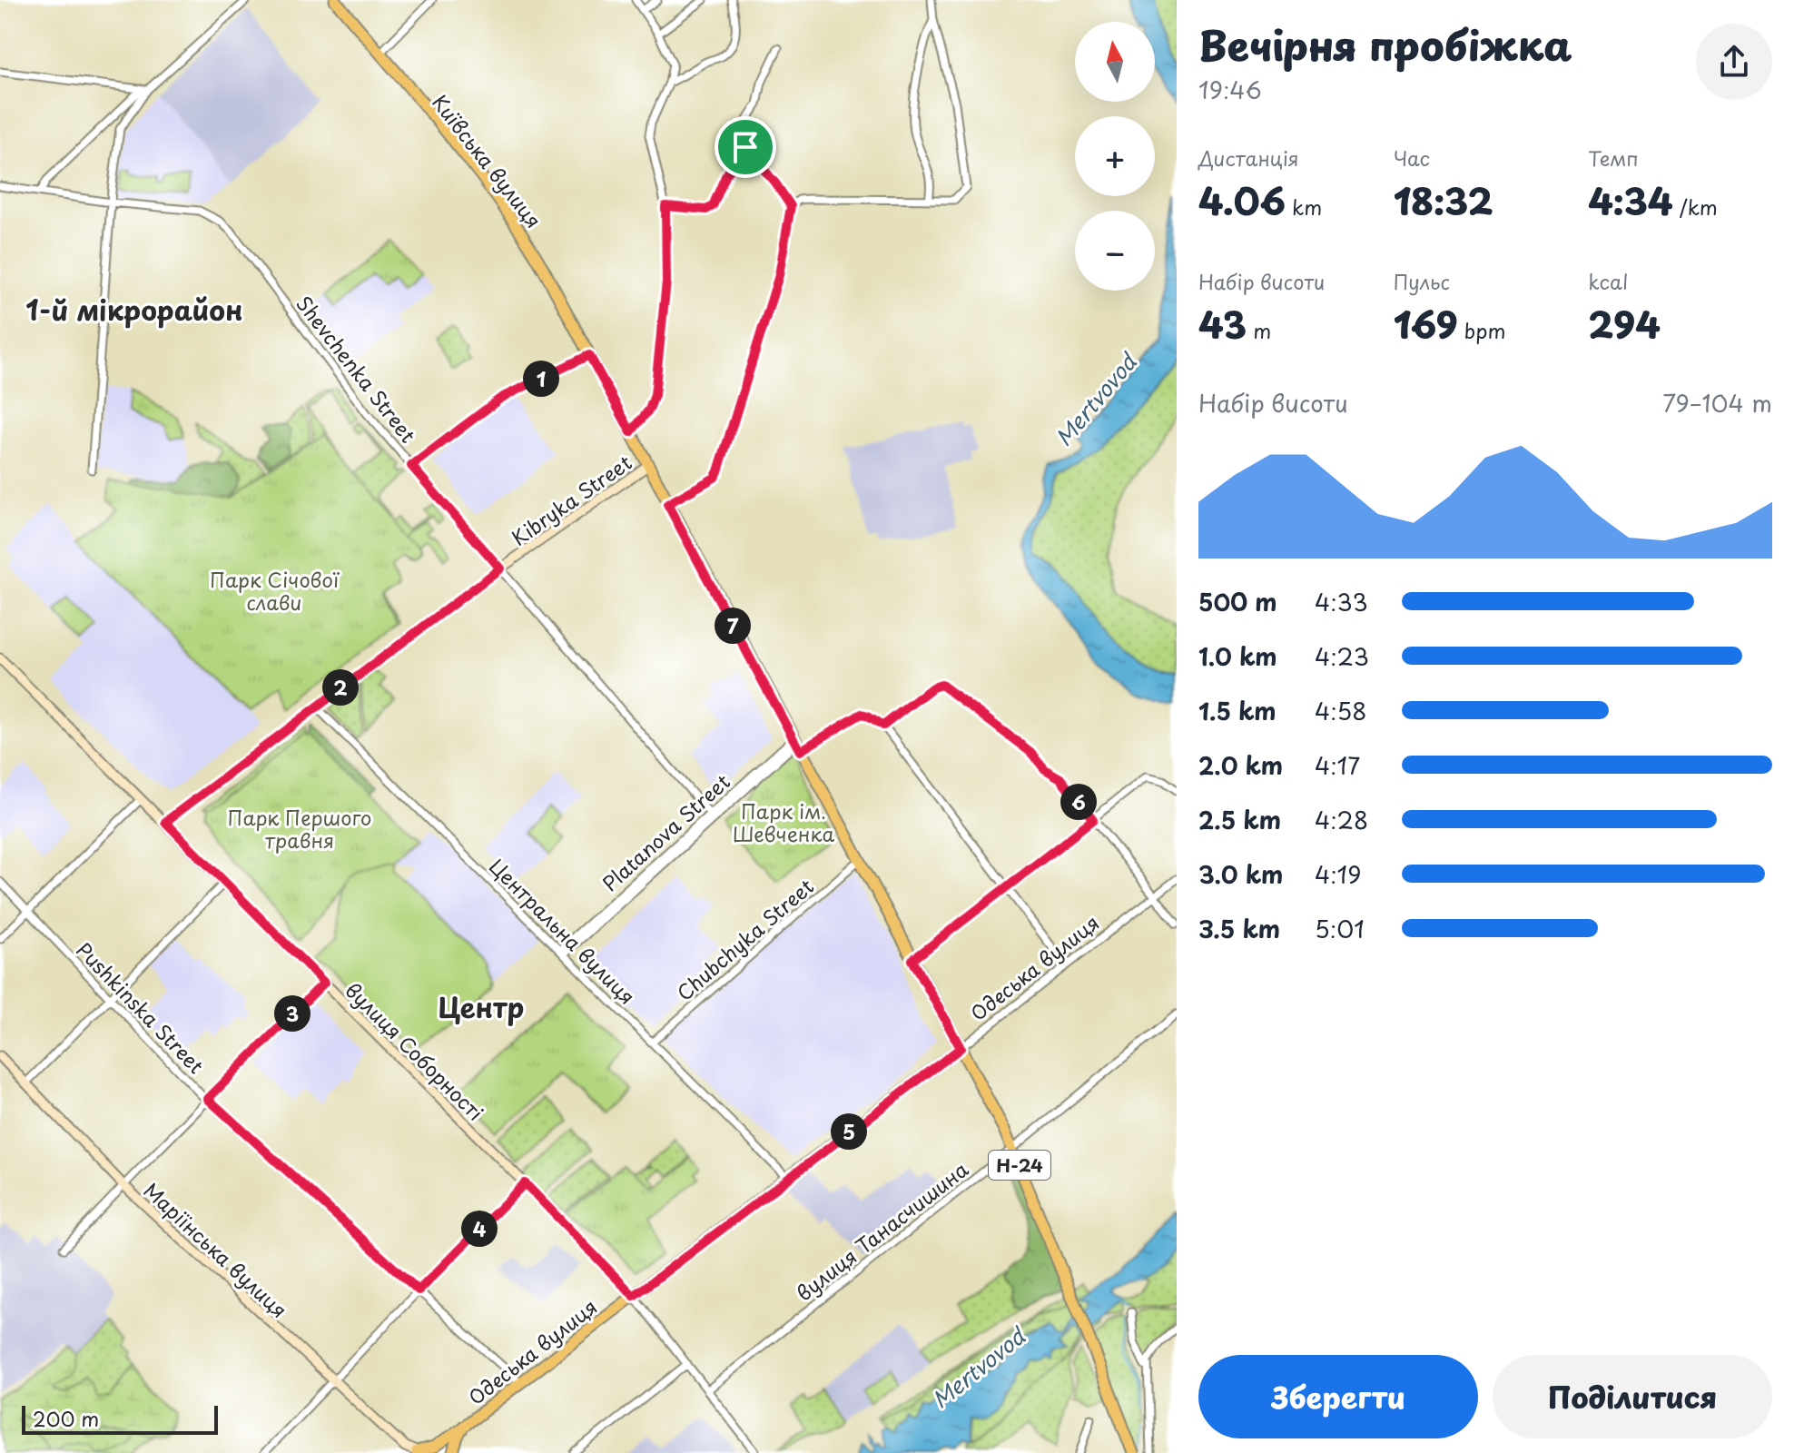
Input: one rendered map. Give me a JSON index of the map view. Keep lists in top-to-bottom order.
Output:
{
  "streets": {
    "main road": [
      "Київська вулиця",
      "Kibryka Street",
      "Одеська вулиця",
      "вулиця Соборності",
      "Н-24",
      "Маріїнська вулиця"
    ],
    "street": [
      "Shevchenka Street",
      "Platanova Street",
      "Центральна вулиця",
      "Chubchyka Street",
      "Pushkinska Street",
      "вулиця Танасчишина"
    ]
  },
  "crossings": [
    ["Київська вулиця", "Kibryka Street"],
    ["Київська вулиця", "Platanova Street"],
    ["Київська вулиця", "Chubchyka Street"],
    ["Київська вулиця", "Одеська вулиця"],
    ["Київська вулиця", "вулиця Танасчишина"],
    ["Shevchenka Street", "Kibryka Street"],
    ["Shevchenka Street", "Platanova Street"],
    ["Kibryka Street", "Центральна вулиця"],
    ["Kibryka Street", "вулиця Соборності"],
    ["Platanova Street", "Центральна вулиця"],
    ["Центральна вулиця", "Chubchyka Street"],
    ["Центральна вулиця", "Одеська вулиця"],
    ["Одеська вулиця", "Pushkinska Street"],
    ["Одеська вулиця", "вулиця Соборності"],
    ["Одеська вулиця", "Маріїнська вулиця"],
    ["вулиця Соборності", "вулиця Танасчишина"]
  ],
  "districts": ["1-й мікрорайон", "Центр"],
  "water": ["Mertvovod"],
  "parks": ["Парк Січової слави", "Парк ім. Шевченка", "Парк Першого травня"],
  "scale_bar": "200 m",
  "north": "top",
  "page": {
    "heading": ["Вечірня пробіжка", "19:46"],
    "map_buttons": ["+", "−"],
    "stats": [
      ["Дистанція", "4.06 km"],
      ["Час", "18:32"],
      ["Темп", "4:34 /km"],
      ["Набір висоти", "43 m"],
      ["Пульс", "169 bpm"],
      ["kcal", "294"]
    ],
    "pins": [
      "1",
      "7",
      "2",
      "6",
      "3",
      "5",
      "4"
    ],
    "chart": ["Набір висоти", "79–104 m"],
    "list": [
      {
        "name": "500 m",
        "note": "4:33"
      },
      {
        "name": "1.0 km",
        "note": "4:23"
      },
      {
        "name": "1.5 km",
        "note": "4:58"
      },
      {
        "name": "2.0 km",
        "note": "4:17"
      },
      {
        "name": "2.5 km",
        "note": "4:28"
      },
      {
        "name": "3.0 km",
        "note": "4:19"
      },
      {
        "name": "3.5 km",
        "note": "5:01"
      }
    ],
    "buttons": ["Зберегти", "Поділитися"],
    "scale": "200 m"
  }
}
